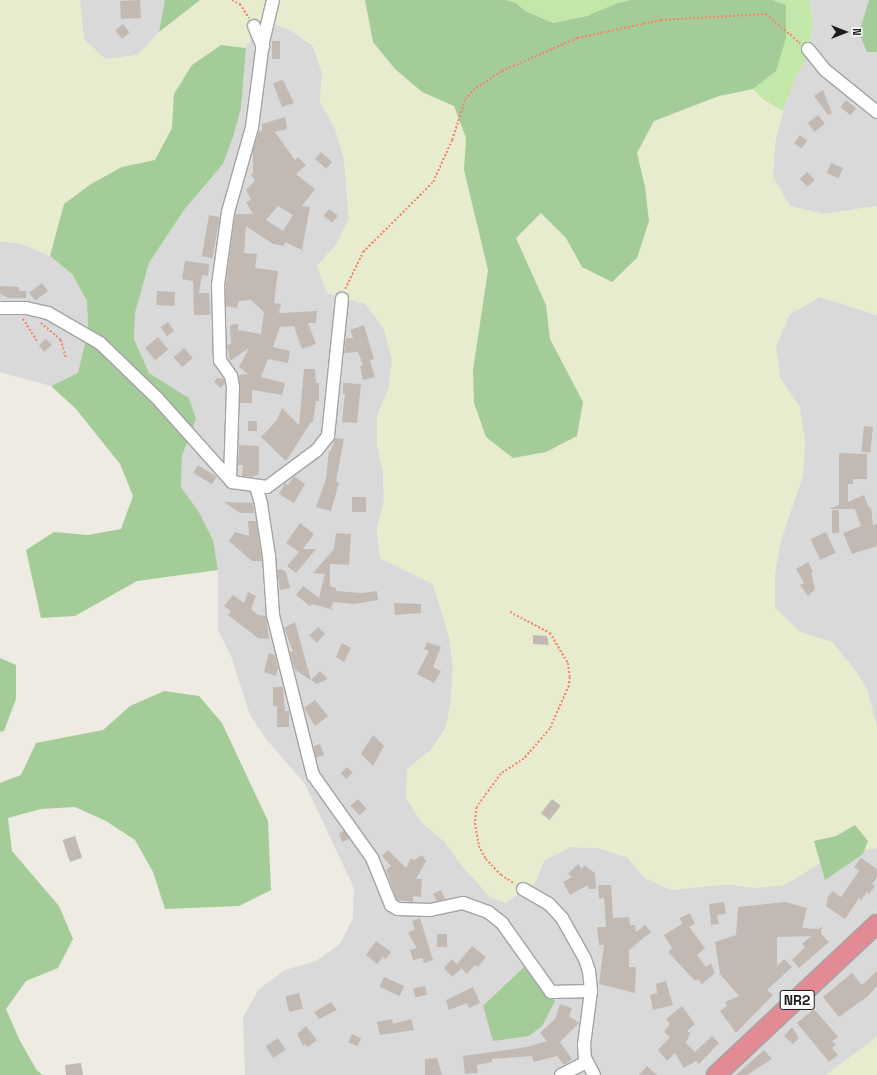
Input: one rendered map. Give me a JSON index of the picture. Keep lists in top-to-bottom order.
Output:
{
  "streets": {
    "highway": ["NR2"]
  },
  "north": "right"
}
